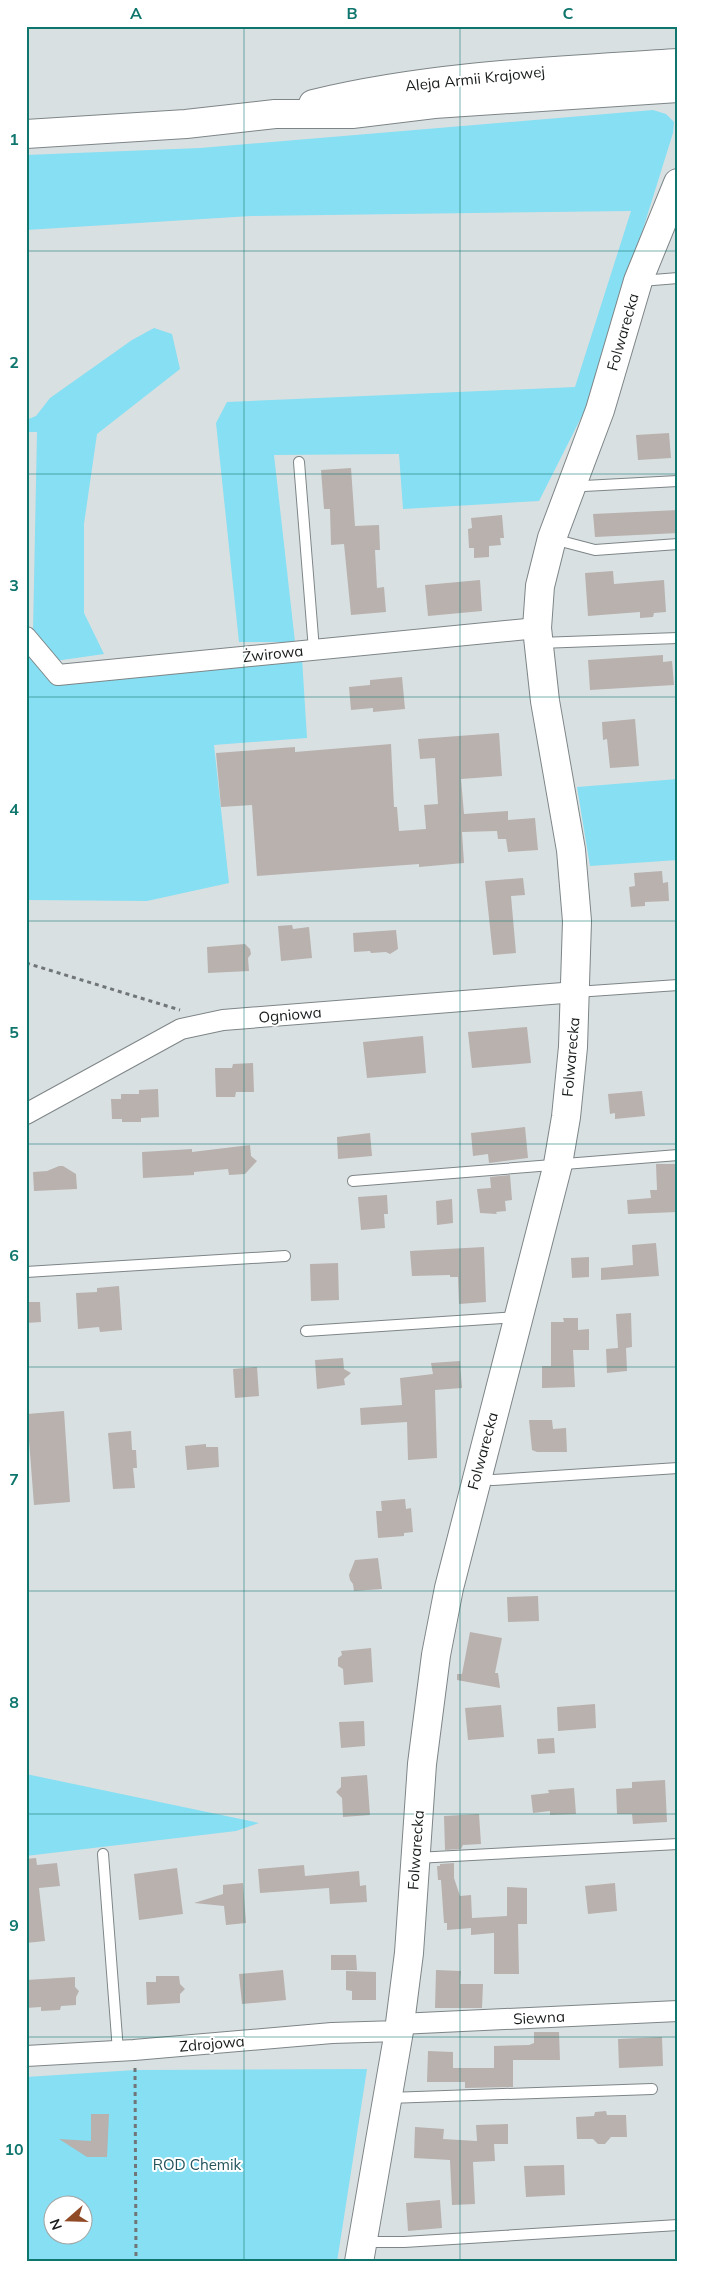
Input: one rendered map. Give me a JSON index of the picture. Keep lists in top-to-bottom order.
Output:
{
  "streets": {
    "street": [
      "Aleja Armii Krajowej",
      "Folwarecka",
      "Żwirowa",
      "Ogniowa",
      "Siewna",
      "Zdrojowa"
    ]
  },
  "crossings": [
    ["Folwarecka", "Żwirowa"],
    ["Folwarecka", "Ogniowa"],
    ["Folwarecka", "Siewna"],
    ["Folwarecka", "Zdrojowa"],
    ["Siewna", "Zdrojowa"]
  ],
  "parks": ["ROD Chemik"],
  "north": "left",
  "grid": {
    "columns": ["A", "B", "C"],
    "rows": [
      "1",
      "2",
      "3",
      "4",
      "5",
      "6",
      "7",
      "8",
      "9",
      "10"
    ]
  }
}
